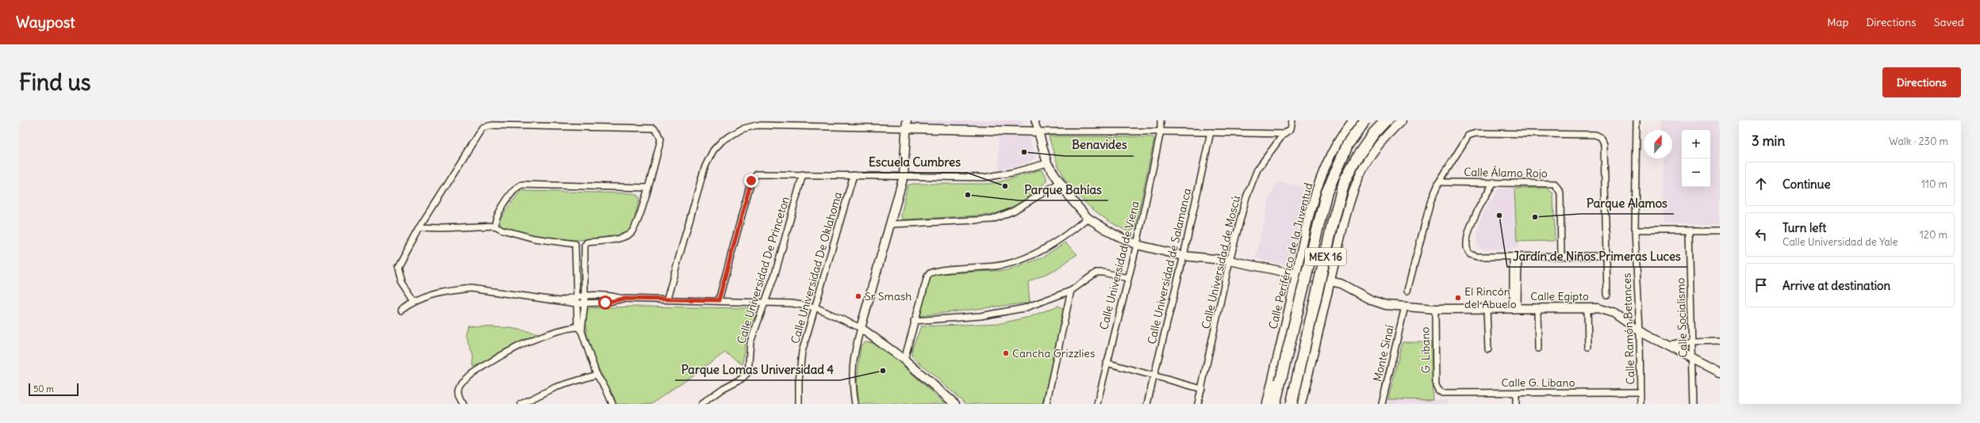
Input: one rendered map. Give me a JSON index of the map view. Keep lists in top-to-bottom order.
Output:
{
  "streets": {
    "highway": ["MEX 16"],
    "main road": ["Calle Periférico de la Juventud", "Calle Egipto"],
    "street": [
      "Calle Álamo Rojo",
      "Calle Universidad de Moscú",
      "Calle Universidad de Viena",
      "Calle Universidad de Salamanca",
      "Calle Universidad De Oklahoma",
      "Calle Universidad De Princeton",
      "Calle Socialismo",
      "Calle Ramón Betances",
      "G. Libano",
      "Monte Sinaí",
      "Calle G. Libano"
    ]
  },
  "crossings": [
    ["Calle Periférico de la Juventud", "Calle Egipto"],
    ["Calle Universidad de Moscú", "Calle Egipto"],
    ["Calle Universidad de Viena", "Calle Egipto"],
    ["Calle Universidad de Salamanca", "Calle Egipto"],
    ["Calle Egipto", "Calle Socialismo"],
    ["Calle Egipto", "Calle Ramón Betances"],
    ["Calle Egipto", "G. Libano"],
    ["Calle Egipto", "Monte Sinaí"],
    ["Calle Ramón Betances", "Calle G. Libano"],
    ["G. Libano", "Calle G. Libano"]
  ],
  "places": [
    "Benavides",
    "Escuela Cumbres",
    "Parque Bahías",
    "Jardín de Niños Primeras Luces",
    "Parque Alamos",
    "Sr Smash",
    "El Rincón del Abuelo",
    "Cancha Grizzlies",
    "Parque Lomas Universidad 4"
  ],
  "scale_bar": "50 m",
  "north": "top",
  "page": {
    "header": "Waypost",
    "nav": ["Map", "Directions", "Saved"],
    "buttons": "Directions",
    "title": "Find us",
    "heading": ["3 min", "Walk · 230 m"],
    "map_buttons": ["+", "−"],
    "list": [
      ["Continue", "110 m"],
      ["Turn left", "Calle Universidad de Yale", "120 m"],
      "Arrive at destination"
    ],
    "scale": "50 m"
  }
}
